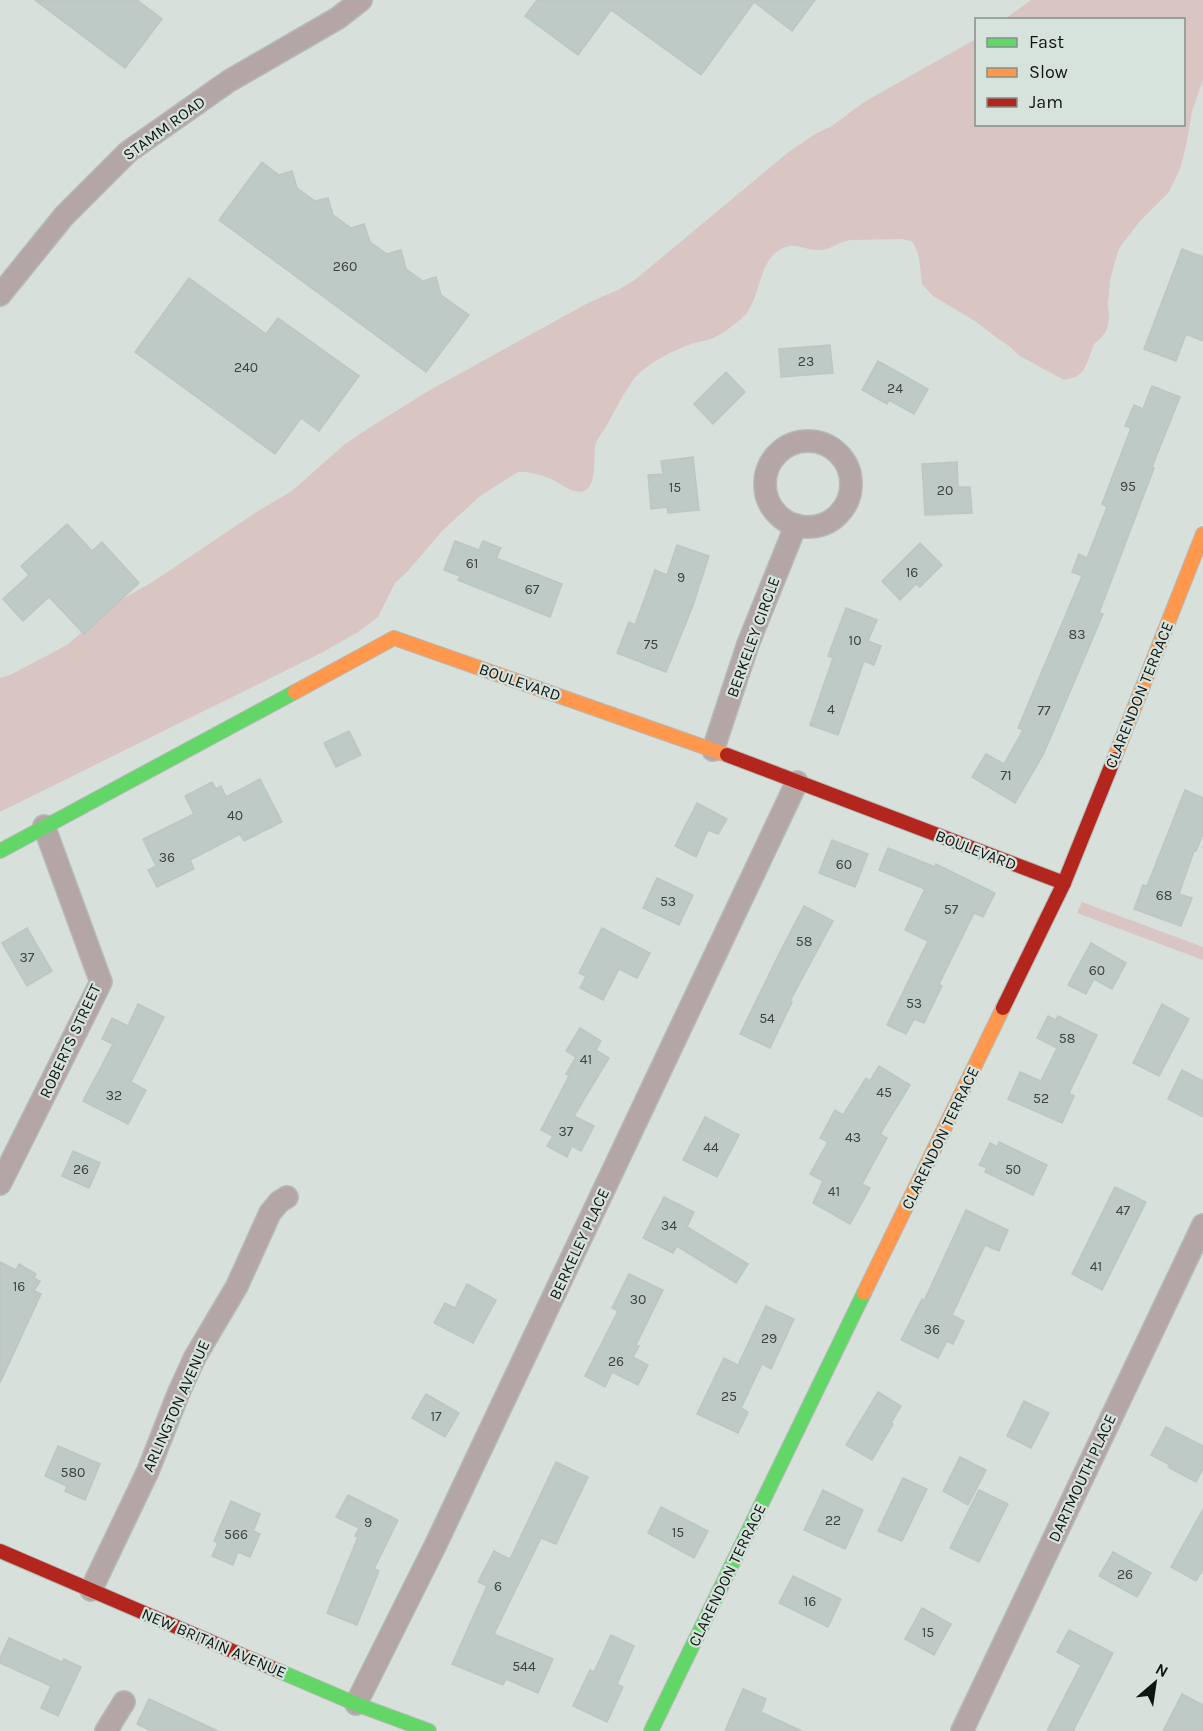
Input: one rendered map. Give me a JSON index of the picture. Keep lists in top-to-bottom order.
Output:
{
  "streets": {
    "street": [
      "STAMM ROAD",
      "BERKELEY CIRCLE",
      "BOULEVARD",
      "CLARENDON TERRACE",
      "ROBERTS STREET",
      "BERKELEY PLACE",
      "ARLINGTON AVENUE",
      "DARTMOUTH PLACE",
      "NEW BRITAIN AVENUE"
    ]
  },
  "crossings": [
    ["BERKELEY CIRCLE", "BOULEVARD"],
    ["BOULEVARD", "CLARENDON TERRACE"],
    ["BOULEVARD", "ROBERTS STREET"],
    ["BOULEVARD", "BERKELEY PLACE"],
    ["BERKELEY PLACE", "NEW BRITAIN AVENUE"],
    ["ARLINGTON AVENUE", "NEW BRITAIN AVENUE"]
  ],
  "house_numbers": [
    "260",
    "23",
    "240",
    "24",
    "95",
    "15",
    "20",
    "61",
    "16",
    "9",
    "67",
    "83",
    "10",
    "75",
    "4",
    "77",
    "71",
    "40",
    "36",
    "60",
    "68",
    "53",
    "57",
    "58",
    "37",
    "60",
    "53",
    "54",
    "58",
    "41",
    "45",
    "32",
    "52",
    "37",
    "43",
    "44",
    "26",
    "50",
    "41",
    "47",
    "34",
    "41",
    "16",
    "30",
    "36",
    "29",
    "26",
    "25",
    "17",
    "580",
    "22",
    "9",
    "15",
    "566",
    "26",
    "6",
    "16",
    "15",
    "544"
  ],
  "legend": ["Fast", "Slow", "Jam"],
  "north": "top right"
}
